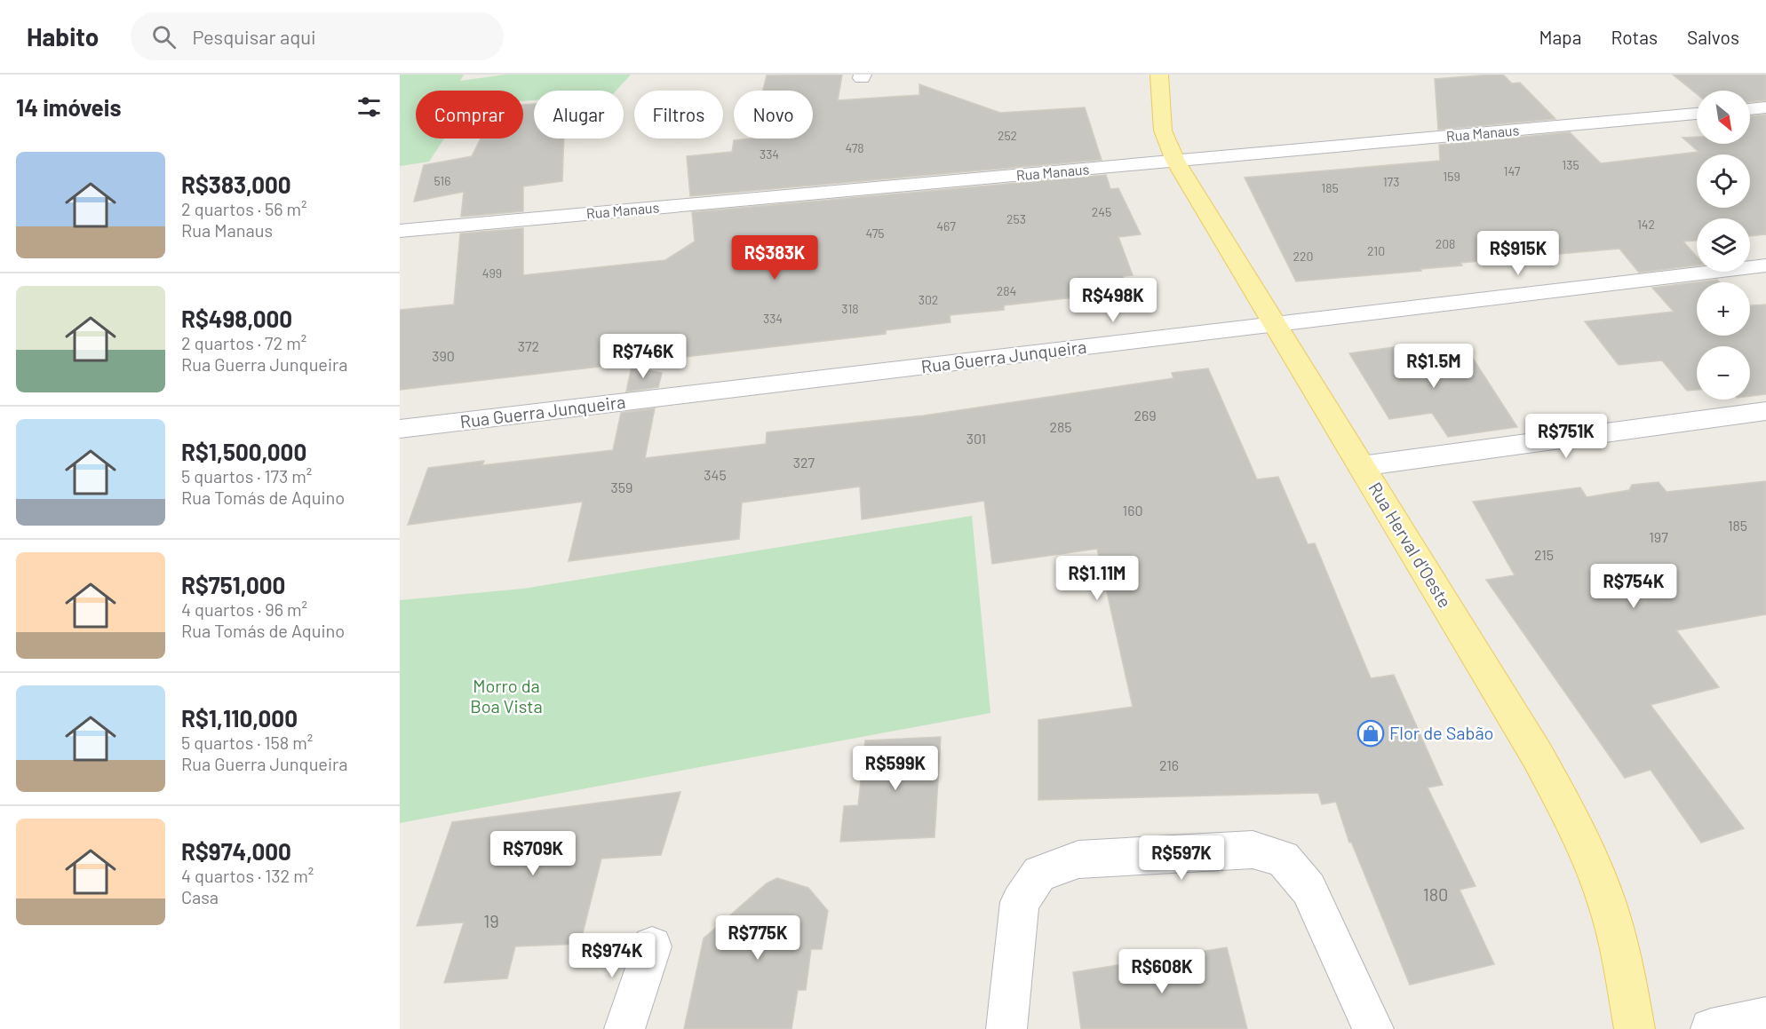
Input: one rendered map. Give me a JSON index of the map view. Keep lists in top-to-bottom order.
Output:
{
  "streets": {
    "main road": ["Rua Herval d'Oeste"],
    "street": ["Rua Manaus", "Rua Guerra Junqueira"]
  },
  "crossings": [
    ["Rua Manaus", "Rua Herval d'Oeste"],
    ["Rua Guerra Junqueira", "Rua Herval d'Oeste"]
  ],
  "parks": ["Morro da Boa Vista"],
  "places": {
    "shop": ["Flor de Sabão"]
  },
  "house_numbers": [
    "252",
    "478",
    "334",
    "135",
    "147",
    "159",
    "516",
    "173",
    "185",
    "245",
    "253",
    "142",
    "467",
    "475",
    "208",
    "210",
    "220",
    "499",
    "284",
    "302",
    "318",
    "334",
    "372",
    "390",
    "269",
    "285",
    "301",
    "327",
    "345",
    "359",
    "160",
    "185",
    "197",
    "215",
    "216",
    "180",
    "19"
  ],
  "north": "bottom right",
  "page": {
    "header": "Habito",
    "search": "Pesquisar aqui",
    "nav": ["Mapa", "Rotas", "Salvos"],
    "heading": "14 imóveis",
    "map_buttons": ["+", "−"],
    "chip": [
      "Comprar",
      "Alugar",
      "Filtros",
      "Novo"
    ],
    "list": [
      {
        "name": "R$383,000",
        "note": "2 quartos · 56 m² · Rua Manaus"
      },
      {
        "name": "R$498,000",
        "note": "2 quartos · 72 m² · Rua Guerra Junqueira"
      },
      {
        "name": "R$1,500,000",
        "note": "5 quartos · 173 m² · Rua Tomás de Aquino"
      },
      {
        "name": "R$751,000",
        "note": "4 quartos · 96 m² · Rua Tomás de Aquino"
      },
      {
        "name": "R$1,110,000",
        "note": "5 quartos · 158 m² · Rua Guerra Junqueira"
      },
      {
        "name": "R$974,000",
        "note": "4 quartos · 132 m² · Casa"
      }
    ],
    "price": [
      "R$915K",
      "R$383K",
      "R$498K",
      "R$746K",
      "R$1.5M",
      "R$751K",
      "R$1.11M",
      "R$754K",
      "R$599K",
      "R$709K",
      "R$597K",
      "R$775K",
      "R$974K",
      "R$608K"
    ]
  }
}
